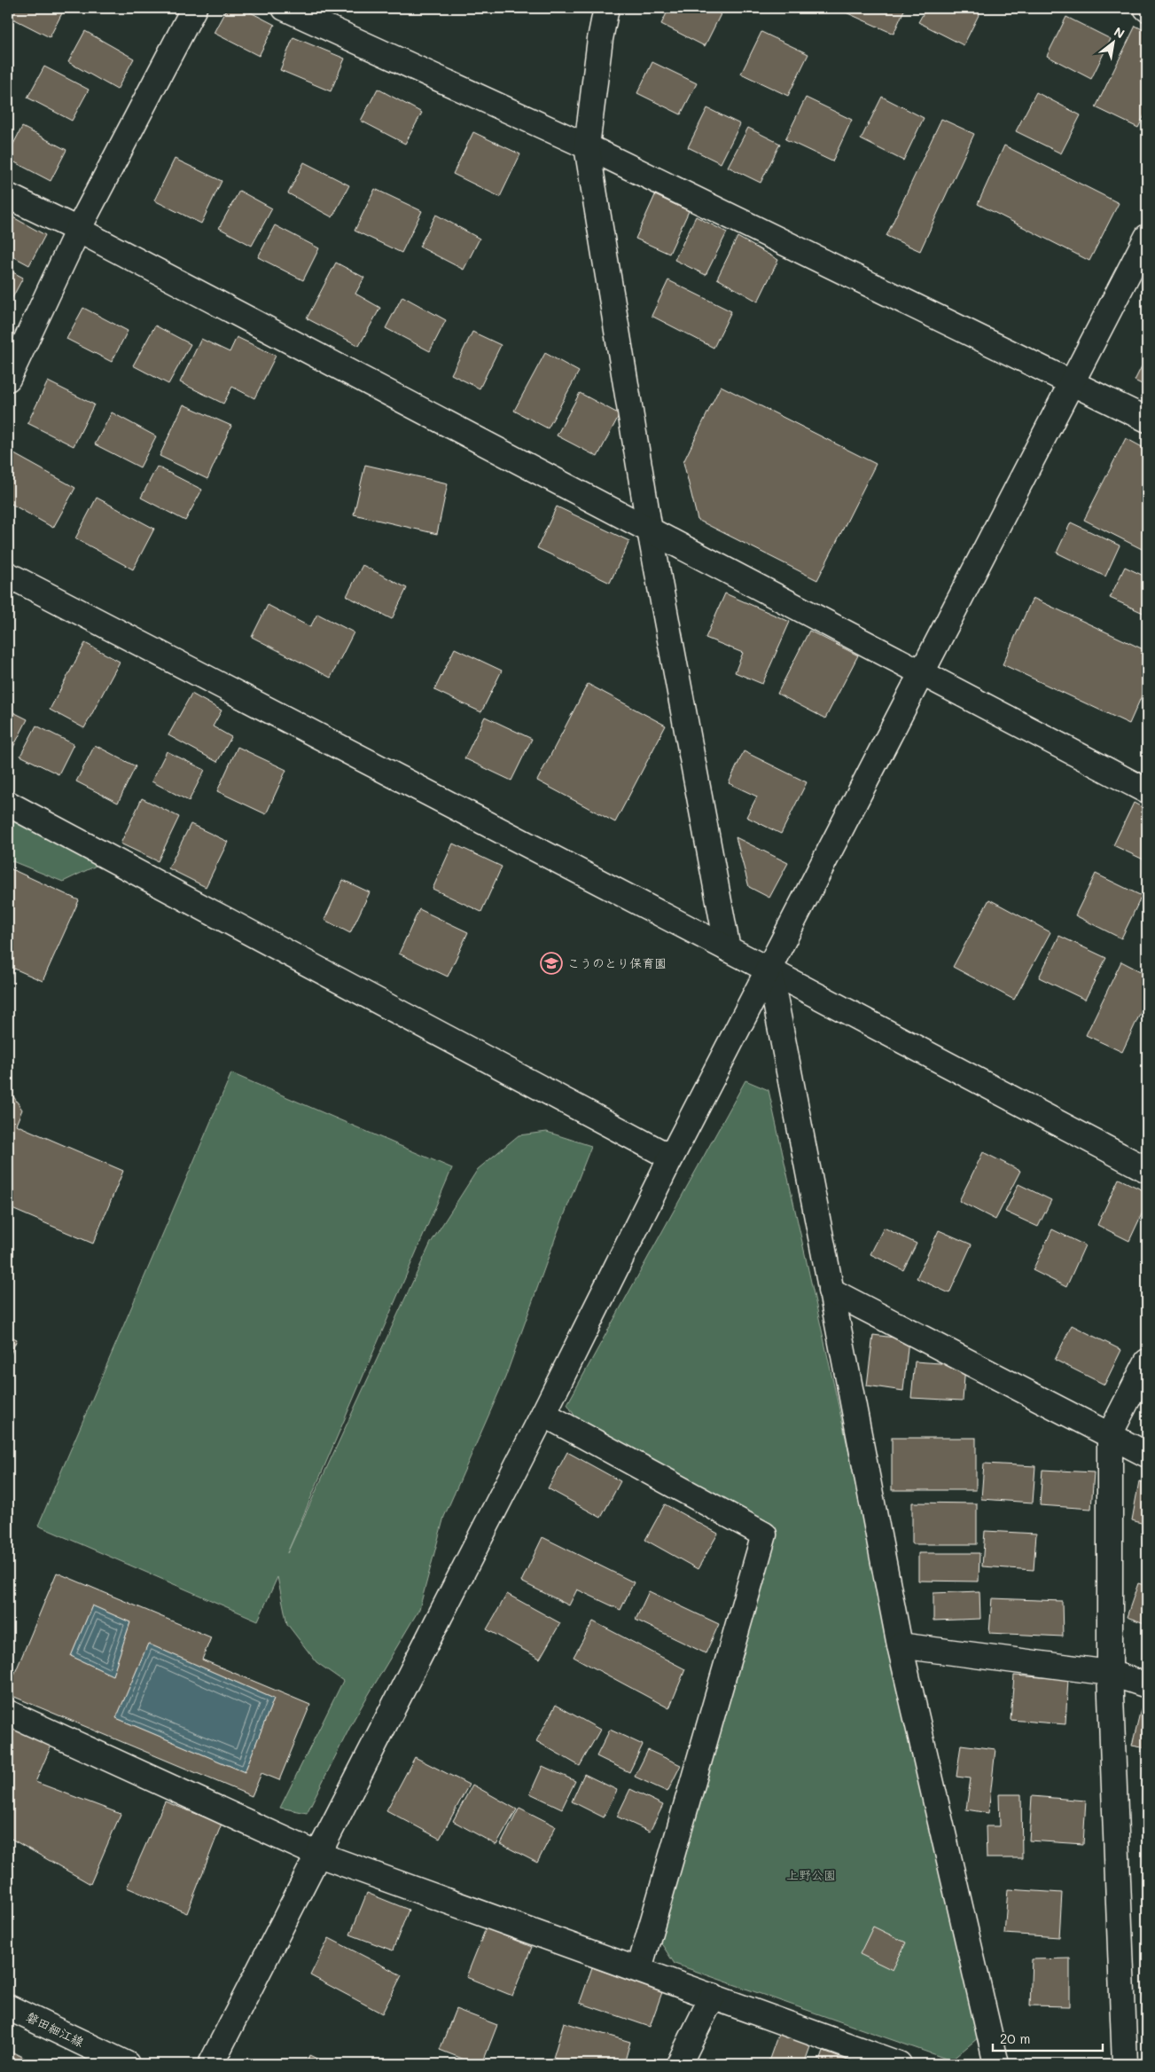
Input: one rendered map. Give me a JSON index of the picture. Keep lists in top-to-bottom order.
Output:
{
  "streets": {
    "street": ["磐田細江線"]
  },
  "parks": ["上野公園"],
  "places": {
    "school or university": ["こうのとり保育園"]
  },
  "scale_bar": "20 m",
  "north": "top right"
}
